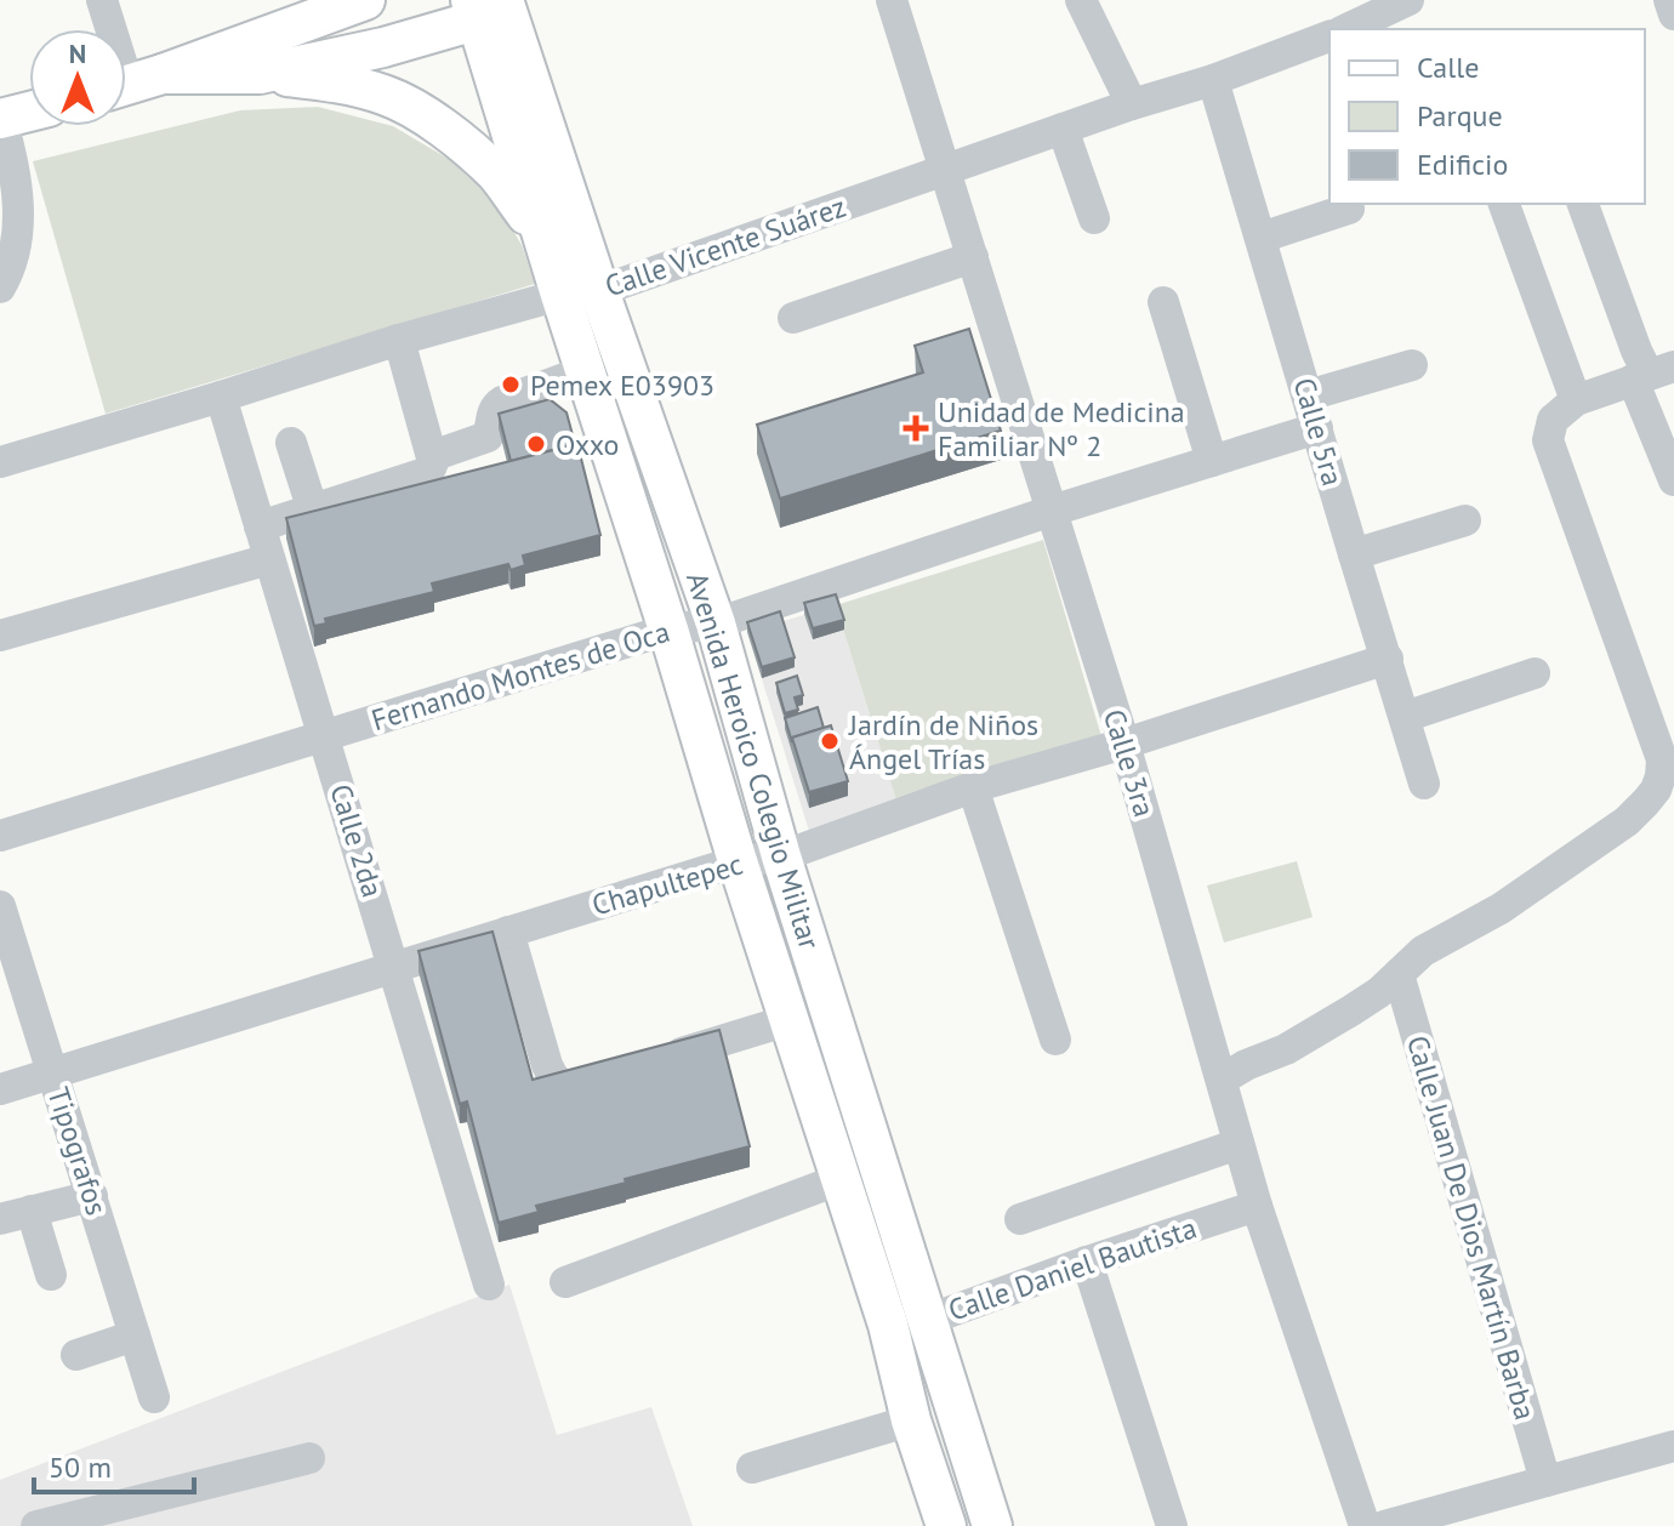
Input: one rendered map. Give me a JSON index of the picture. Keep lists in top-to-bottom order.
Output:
{
  "streets": {
    "main road": ["Avenida Heroico Colegio Militar"],
    "street": [
      "Calle Vicente Suárez",
      "Calle 5ra",
      "Fernando Montes de Oca",
      "Calle 3ra",
      "Calle 2da",
      "Chapultepec",
      "Tipografos",
      "Calle Juan De Dios Martín Barba",
      "Calle Daniel Bautista"
    ]
  },
  "crossings": [
    ["Calle Vicente Suárez", "Calle 5ra"],
    ["Calle Vicente Suárez", "Avenida Heroico Colegio Militar"],
    ["Calle Vicente Suárez", "Calle 3ra"],
    ["Calle Vicente Suárez", "Calle 2da"],
    ["Calle 5ra", "Fernando Montes de Oca"],
    ["Calle 5ra", "Chapultepec"],
    ["Fernando Montes de Oca", "Avenida Heroico Colegio Militar"],
    ["Fernando Montes de Oca", "Calle 3ra"],
    ["Fernando Montes de Oca", "Calle 2da"],
    ["Avenida Heroico Colegio Militar", "Chapultepec"],
    ["Avenida Heroico Colegio Militar", "Calle Daniel Bautista"],
    ["Calle 3ra", "Chapultepec"],
    ["Calle 3ra", "Calle Daniel Bautista"],
    ["Calle 2da", "Chapultepec"],
    ["Chapultepec", "Tipografos"]
  ],
  "places": {
    "other": ["Pemex E03903", "Oxxo", "Jardín de Niños Ángel Trías"],
    "health": ["Unidad de Medicina Familiar Nº 2"]
  },
  "legend": ["Calle", "Parque", "Edificio"],
  "scale_bar": "50 m",
  "north": "top"
}
